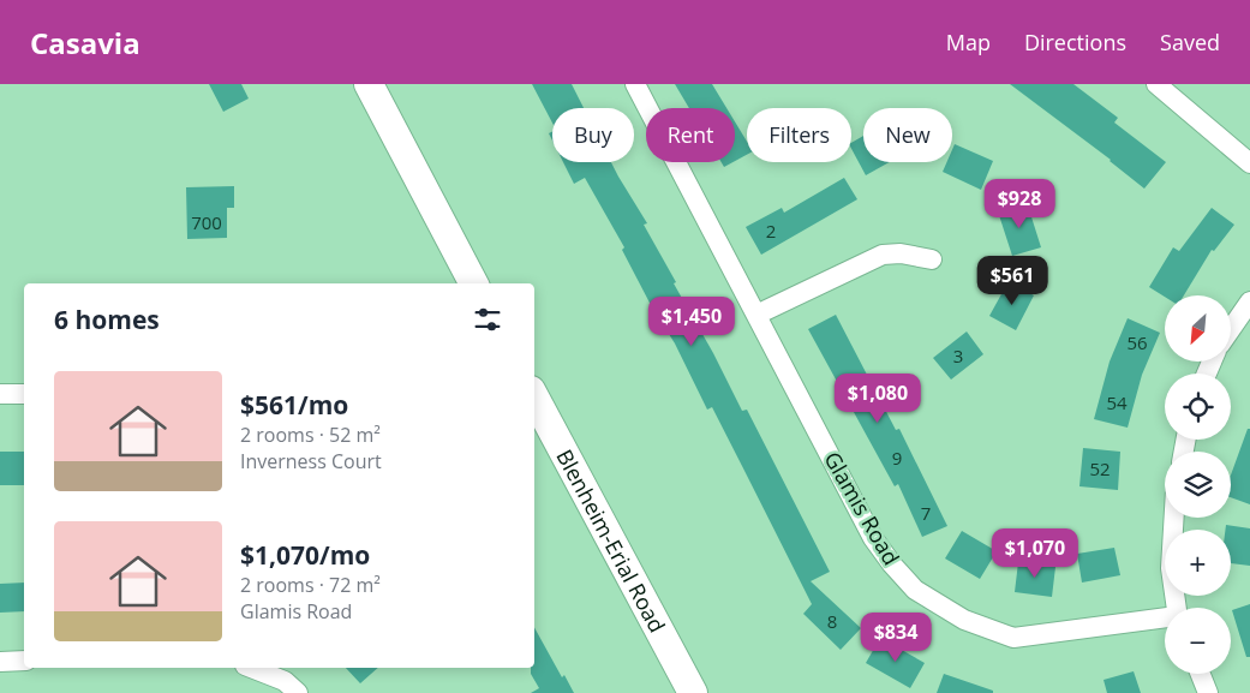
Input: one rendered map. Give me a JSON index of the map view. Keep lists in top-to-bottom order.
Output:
{
  "streets": {
    "main road": ["Blenheim-Erial Road"],
    "street": ["Glamis Road"]
  },
  "house_numbers": [
    "700",
    "2",
    "56",
    "3",
    "54",
    "9",
    "52",
    "7",
    "8"
  ],
  "north": "bottom left",
  "page": {
    "header": "Casavia",
    "nav": ["Map", "Directions", "Saved"],
    "chip": [
      "Buy",
      "Rent",
      "Filters",
      "New"
    ],
    "price": [
      "$928",
      "$561",
      "$1,450",
      "$1,080",
      "$1,070",
      "$834"
    ],
    "heading": "6 homes",
    "map_buttons": ["+", "−"],
    "list": [
      {
        "name": "$561/mo",
        "note": "2 rooms · 52 m² · Inverness Court"
      },
      {
        "name": "$1,070/mo",
        "note": "2 rooms · 72 m² · Glamis Road"
      }
    ]
  }
}
